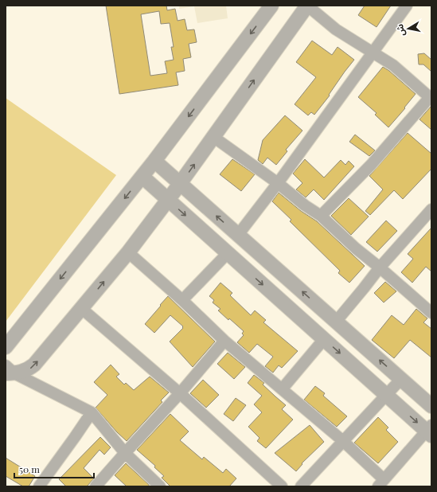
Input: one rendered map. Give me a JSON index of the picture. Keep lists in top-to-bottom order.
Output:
{
  "scale_bar": "50 m",
  "north": "left"
}
